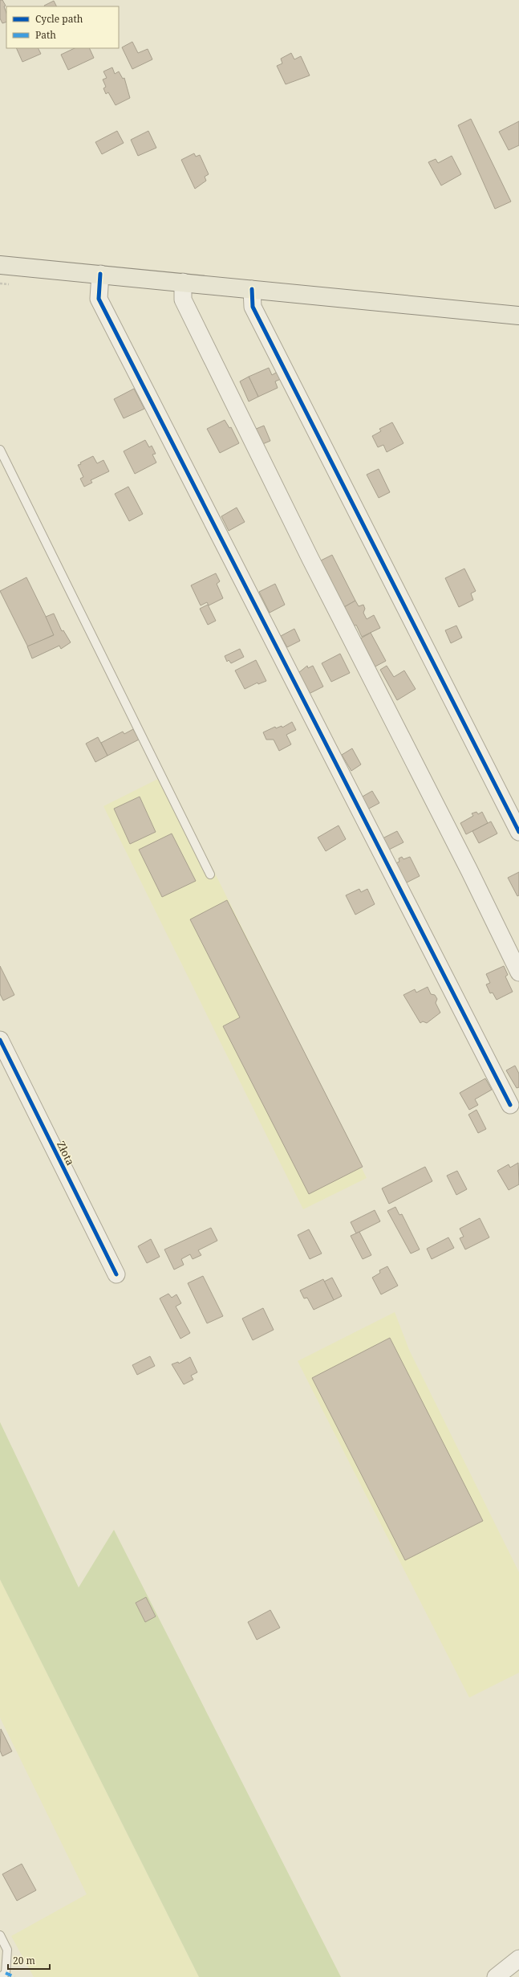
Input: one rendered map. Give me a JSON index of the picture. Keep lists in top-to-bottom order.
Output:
{
  "streets": {
    "street": ["Złota"]
  },
  "legend": ["Cycle path", "Path"],
  "scale_bar": "20 m"
}
